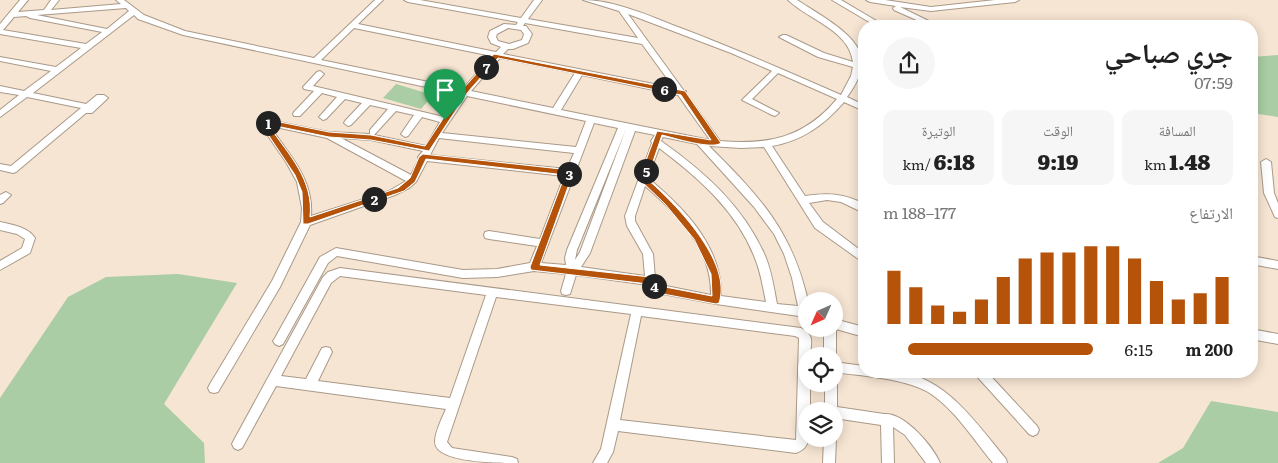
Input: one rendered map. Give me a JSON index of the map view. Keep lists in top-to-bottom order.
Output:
{
  "north": "bottom left",
  "page": {
    "heading": ["جري صباحي", "07:59"],
    "pins": [
      "7",
      "6",
      "1",
      "5",
      "3",
      "2",
      "4"
    ],
    "stats": [
      ["المسافة", "1.48 km"],
      ["الوقت", "9:19"],
      ["الوتيرة", "6:18 /km"]
    ],
    "chart": ["الارتفاع", "177–188 m"],
    "list": [
      {
        "name": "200 m",
        "note": "6:15"
      }
    ]
  }
}
